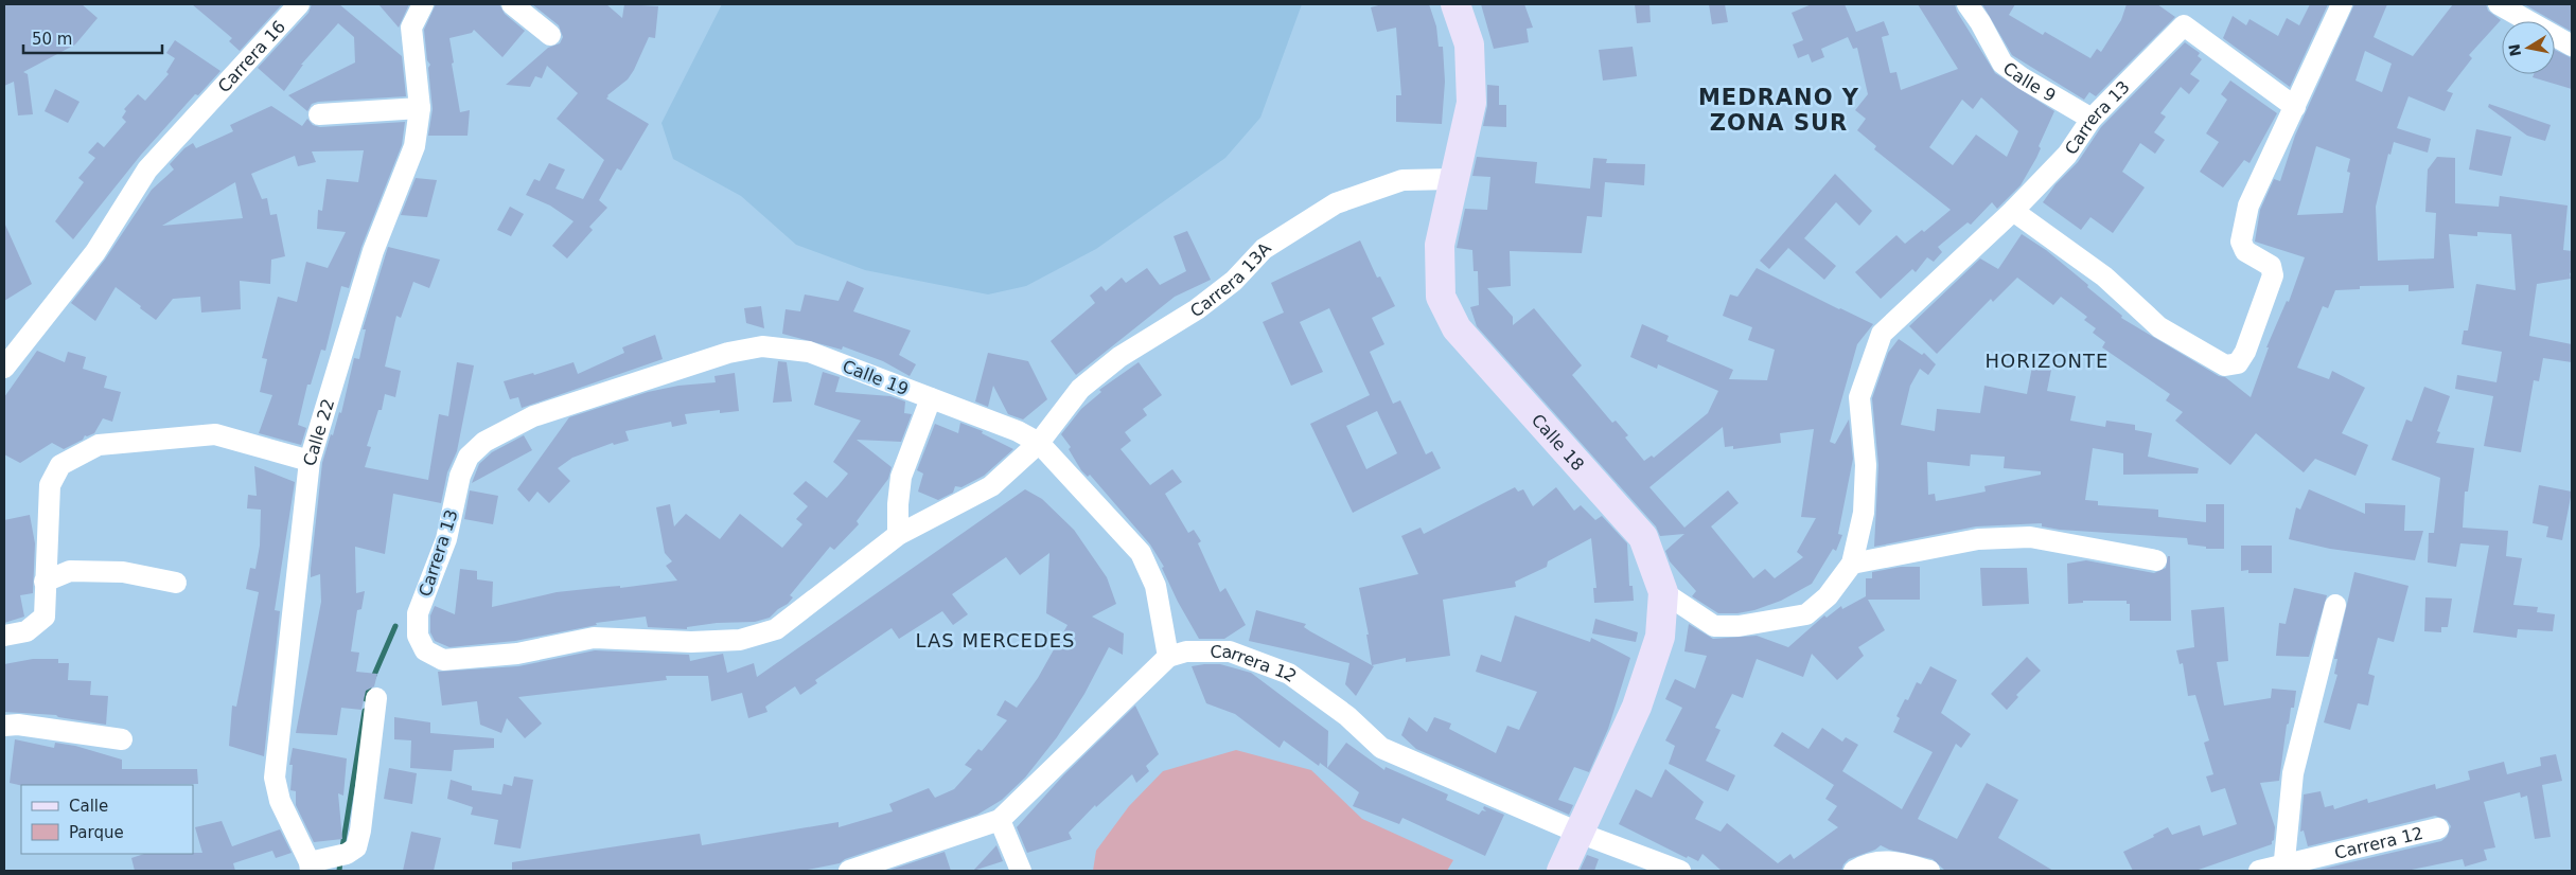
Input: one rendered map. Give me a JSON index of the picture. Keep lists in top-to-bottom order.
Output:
{
  "streets": {
    "main road": ["Calle 18"],
    "street": [
      "Carrera 16",
      "Calle 9",
      "Carrera 13",
      "Carrera 13A",
      "Calle 19",
      "Calle 22",
      "Carrera 12"
    ]
  },
  "crossings": [
    ["Calle 9", "Carrera 13"],
    ["Carrera 13", "Carrera 13A"],
    ["Carrera 13", "Calle 19"],
    ["Carrera 13A", "Calle 19"],
    ["Carrera 13A", "Calle 18"],
    ["Calle 19", "Carrera 12"],
    ["Calle 18", "Carrera 12"]
  ],
  "districts": ["MEDRANO Y ZONA SUR", "HORIZONTE", "LAS MERCEDES"],
  "legend": ["Calle", "Parque"],
  "scale_bar": "50 m",
  "north": "left"
}
